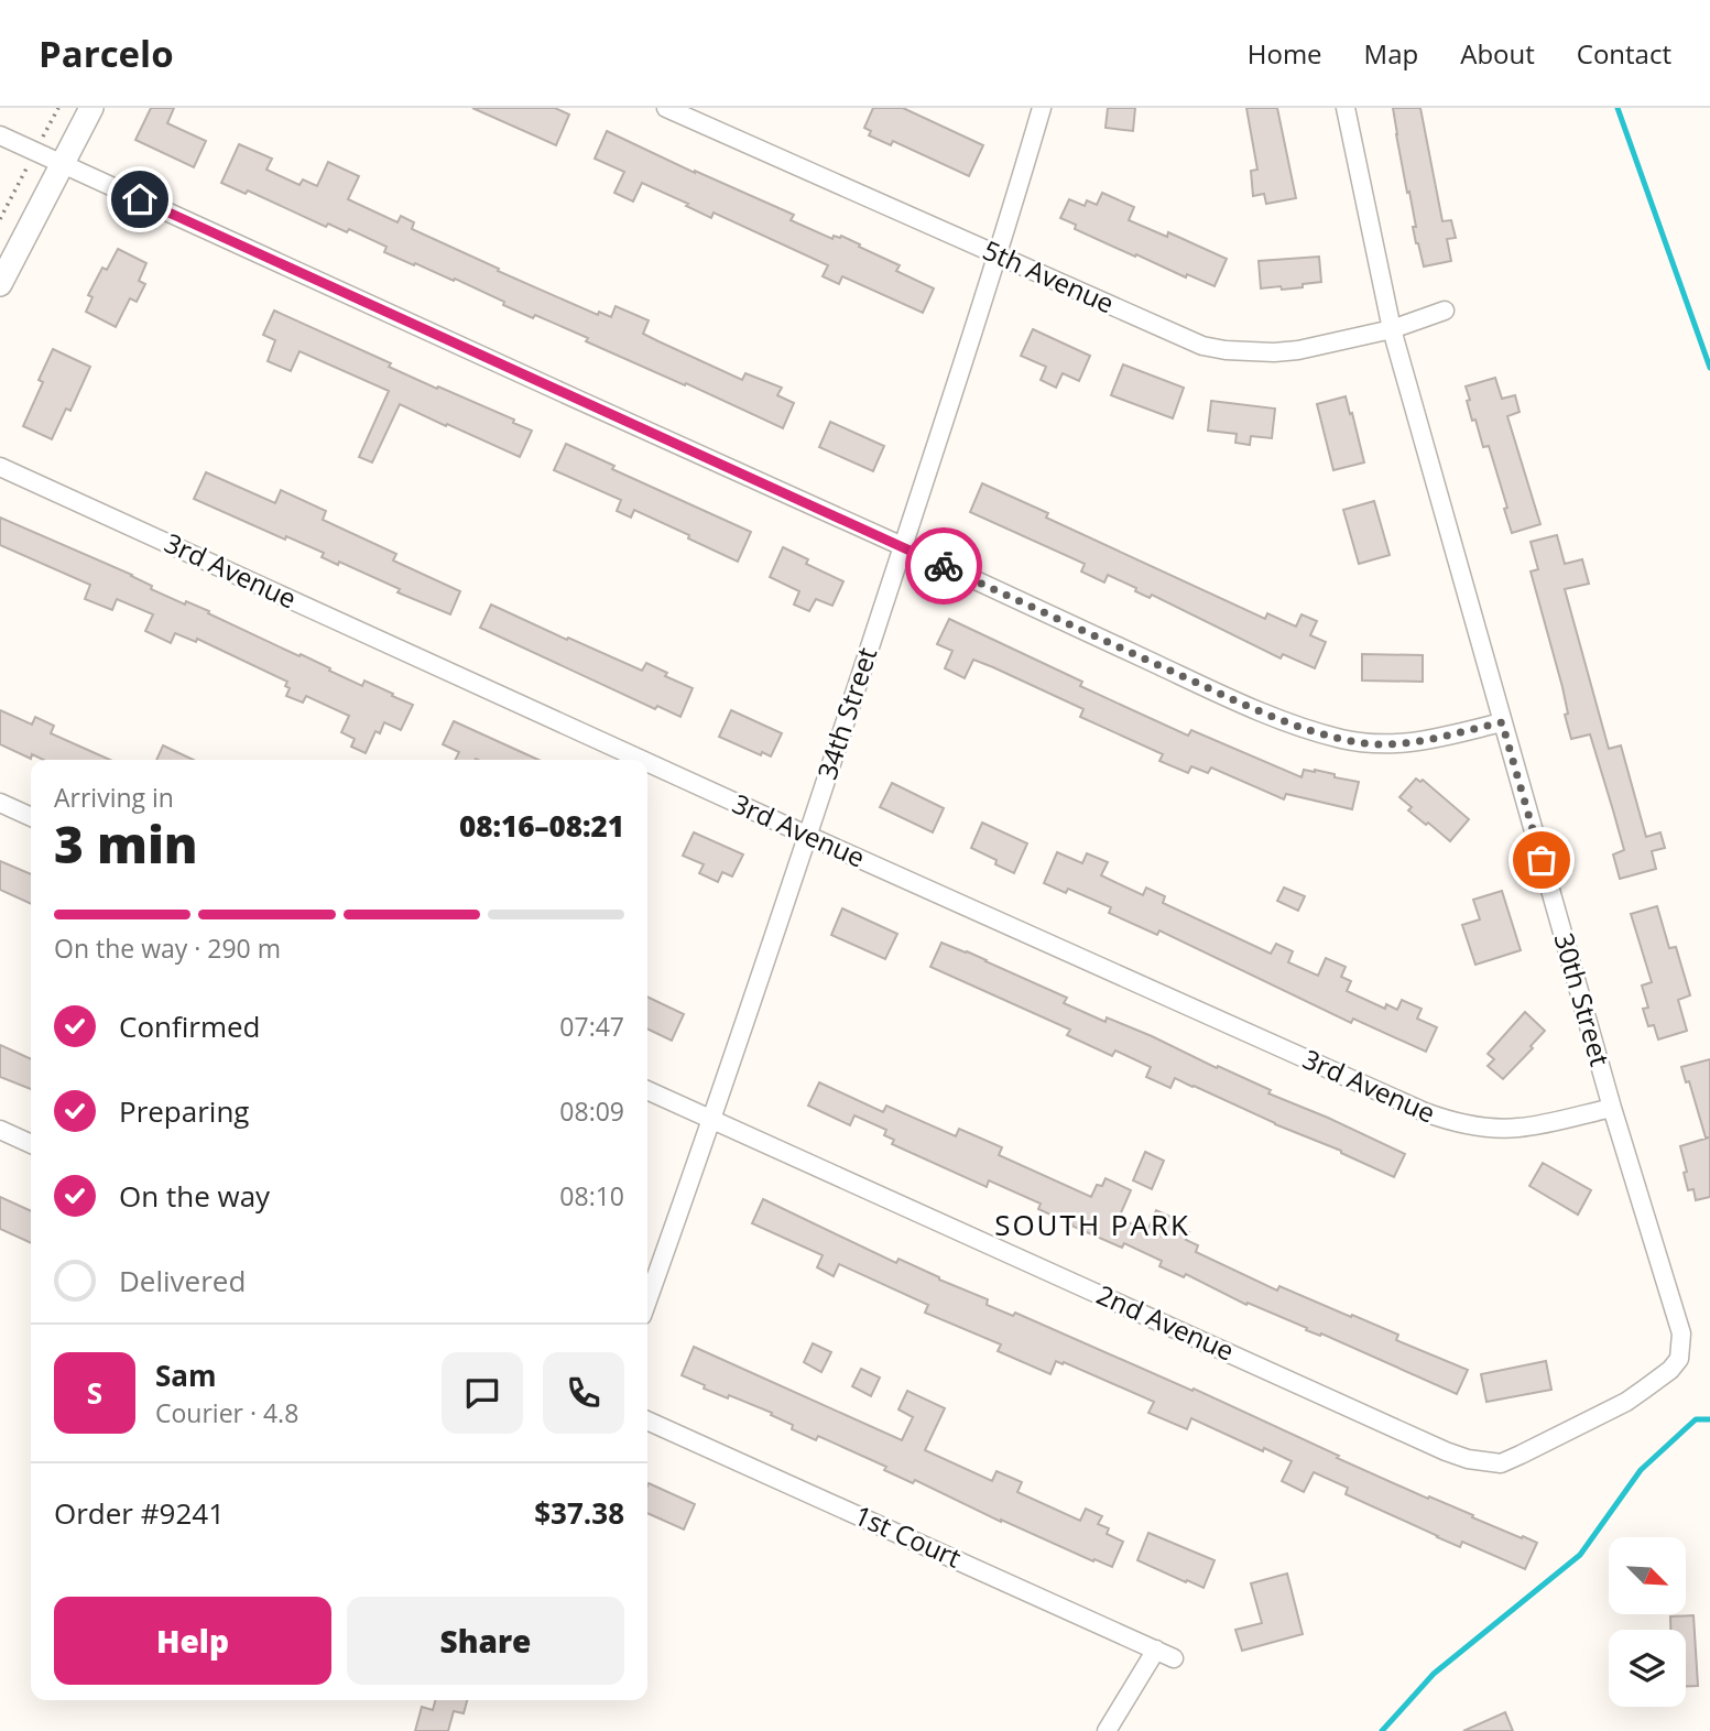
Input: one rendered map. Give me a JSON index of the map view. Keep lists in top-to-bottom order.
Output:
{
  "streets": {
    "street": [
      "5th Avenue",
      "3rd Avenue",
      "34th Street",
      "30th Street",
      "2nd Avenue",
      "1st Court"
    ]
  },
  "crossings": [
    ["5th Avenue", "34th Street"],
    ["5th Avenue", "30th Street"],
    ["3rd Avenue", "34th Street"],
    ["3rd Avenue", "30th Street"],
    ["34th Street", "2nd Avenue"],
    ["30th Street", "2nd Avenue"]
  ],
  "districts": ["SOUTH PARK"],
  "north": "bottom right",
  "page": {
    "header": "Parcelo",
    "nav": [
      "Home",
      "Map",
      "About",
      "Contact"
    ],
    "heading": ["3 min", "Arriving in", "08:16–08:21"],
    "panel": [
      "Sam",
      "Courier · 4.8",
      "Order #9241",
      "$37.38"
    ],
    "bar": "On the way · 290 m",
    "list": [
      ["Confirmed", "07:47"],
      ["Preparing", "08:09"],
      ["On the way", "08:10"],
      "Delivered"
    ],
    "round": "S",
    "buttons": ["Help", "Share"]
  }
}
